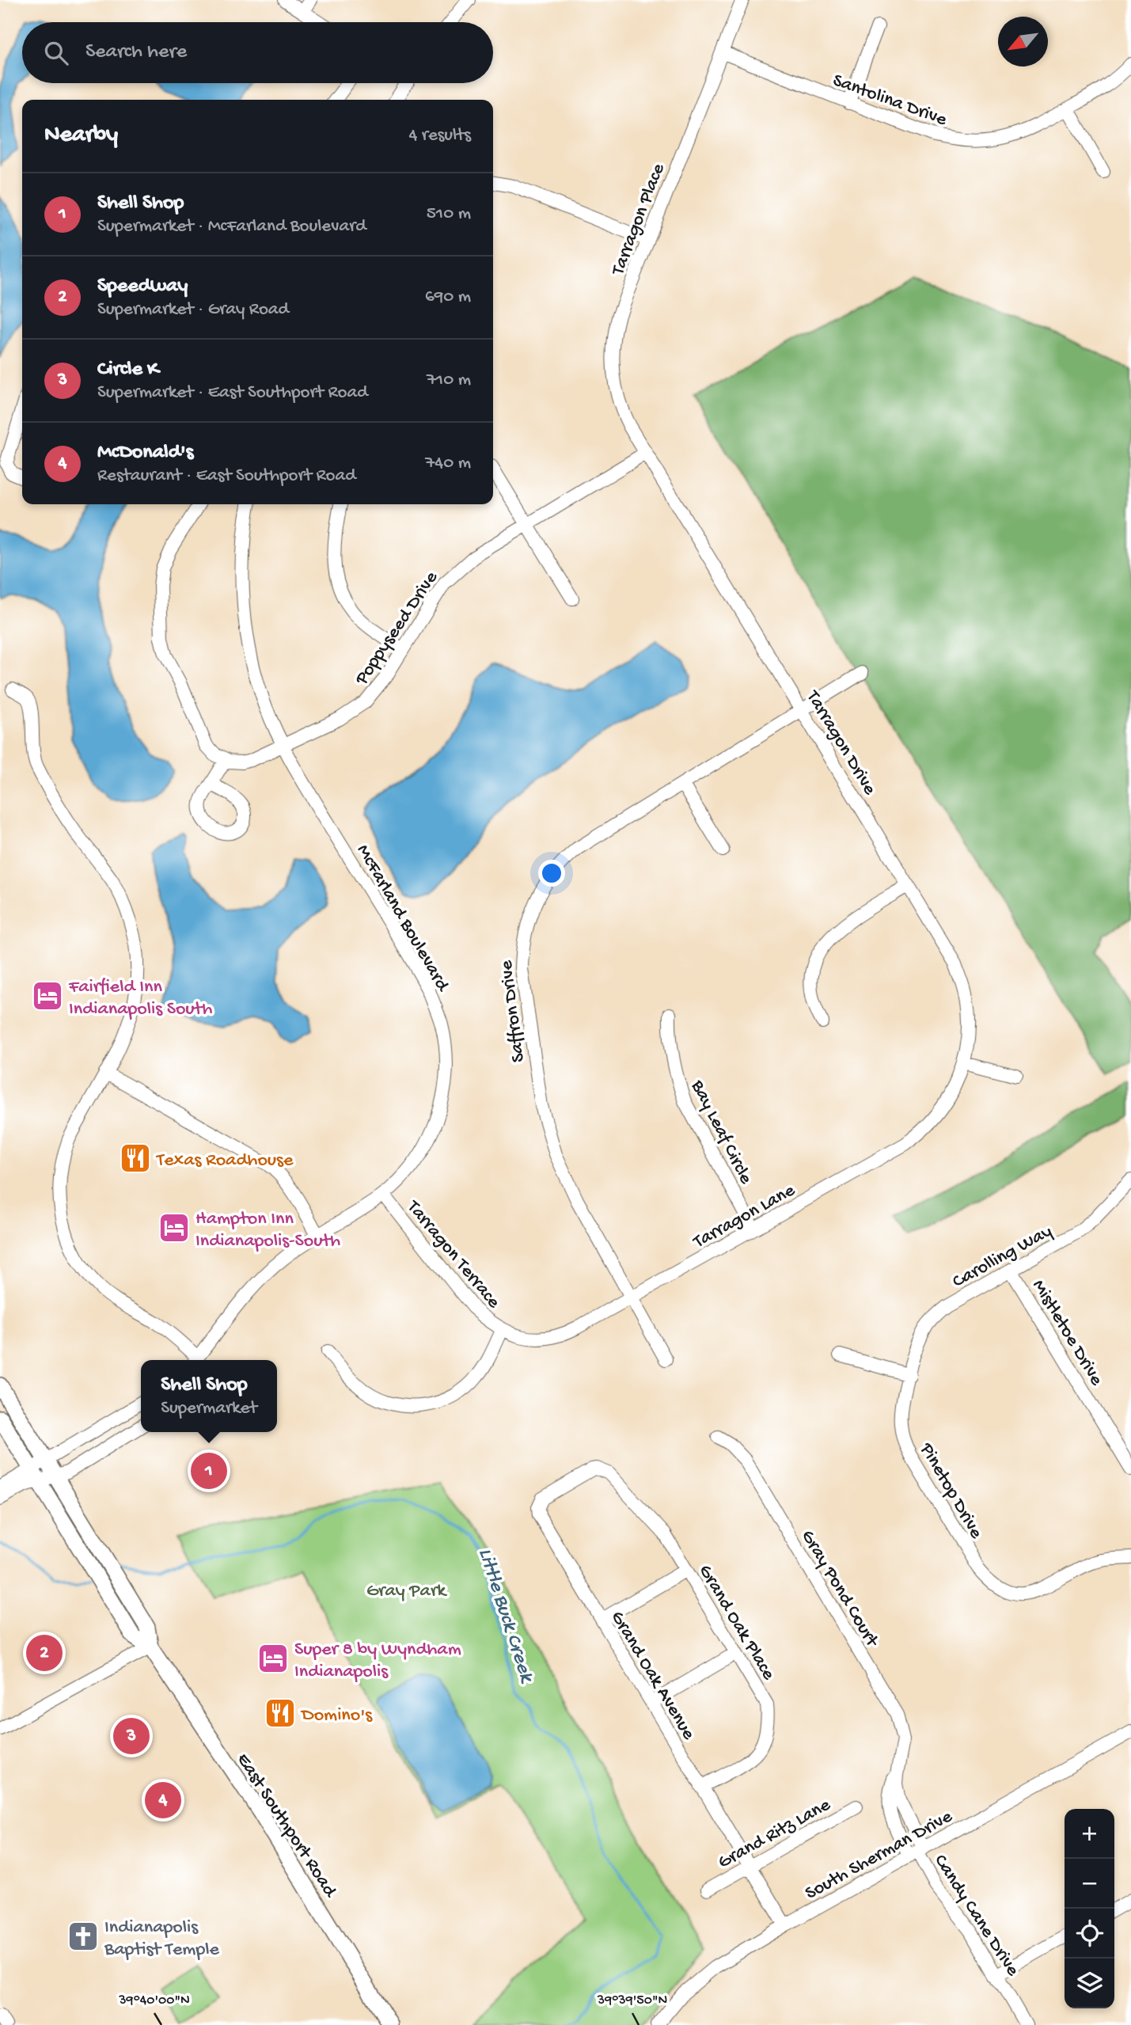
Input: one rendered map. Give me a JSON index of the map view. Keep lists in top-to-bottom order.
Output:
{
  "streets": {
    "main road": ["East Southport Road"],
    "street": [
      "Santolina Drive",
      "Tarragon Place",
      "Poppyseed Drive",
      "Tarragon Drive",
      "McFarland Boulevard",
      "Saffron Drive",
      "Bay Leaf Circle",
      "Tarragon Lane",
      "Tarragon Terrace",
      "Carolling Way",
      "Mistletoe Drive",
      "Pinetop Drive",
      "Gray Pond Court",
      "Grand Oak Place",
      "Grand Oak Avenue",
      "Grand Ritz Lane",
      "South Sherman Drive",
      "Candy Cane Drive"
    ]
  },
  "crossings": [
    ["Santolina Drive", "Tarragon Place"],
    ["Tarragon Place", "Poppyseed Drive"],
    ["Tarragon Place", "Tarragon Drive"],
    ["Poppyseed Drive", "Tarragon Drive"],
    ["Poppyseed Drive", "McFarland Boulevard"],
    ["Tarragon Drive", "Saffron Drive"],
    ["Tarragon Drive", "Tarragon Lane"],
    ["McFarland Boulevard", "Tarragon Terrace"],
    ["Saffron Drive", "Tarragon Lane"],
    ["Bay Leaf Circle", "Tarragon Lane"],
    ["Tarragon Lane", "Tarragon Terrace"],
    ["Carolling Way", "Mistletoe Drive"],
    ["Carolling Way", "Pinetop Drive"],
    ["Gray Pond Court", "South Sherman Drive"],
    ["Gray Pond Court", "Candy Cane Drive"],
    ["Grand Oak Place", "Grand Oak Avenue"],
    ["Grand Oak Avenue", "Grand Ritz Lane"],
    ["Grand Oak Avenue", "South Sherman Drive"],
    ["South Sherman Drive", "Candy Cane Drive"]
  ],
  "water": ["Little Buck Creek"],
  "parks": ["Gray Park"],
  "places": {
    "hotel": ["Fairfield Inn Indianapolis South", "Hampton Inn Indianapolis-South", "Super 8 by Wyndham Indianapolis"],
    "restaurant": ["Texas Roadhouse", "Domino's"],
    "church": ["Indianapolis Baptist Temple"]
  },
  "north": "bottom left",
  "page": {
    "search": "Search here",
    "heading": ["Nearby", "4 results"],
    "list": [
      {
        "mark": "1",
        "name": "Shell Shop",
        "note": "Supermarket · McFarland Boulevard",
        "value": "510 m"
      },
      {
        "mark": "2",
        "name": "Speedway",
        "note": "Supermarket · Gray Road",
        "value": "690 m"
      },
      {
        "mark": "3",
        "name": "Circle K",
        "note": "Supermarket · East Southport Road",
        "value": "710 m"
      },
      {
        "mark": "4",
        "name": "McDonald's",
        "note": "Restaurant · East Southport Road",
        "value": "740 m"
      }
    ],
    "popup": ["Shell Shop", "Supermarket"],
    "pins": [
      "1",
      "2",
      "3",
      "4"
    ],
    "map_buttons": ["+", "−"]
  },
  "coordinates": ["39°40'00\"N", "39°39'50\"N"]
}
